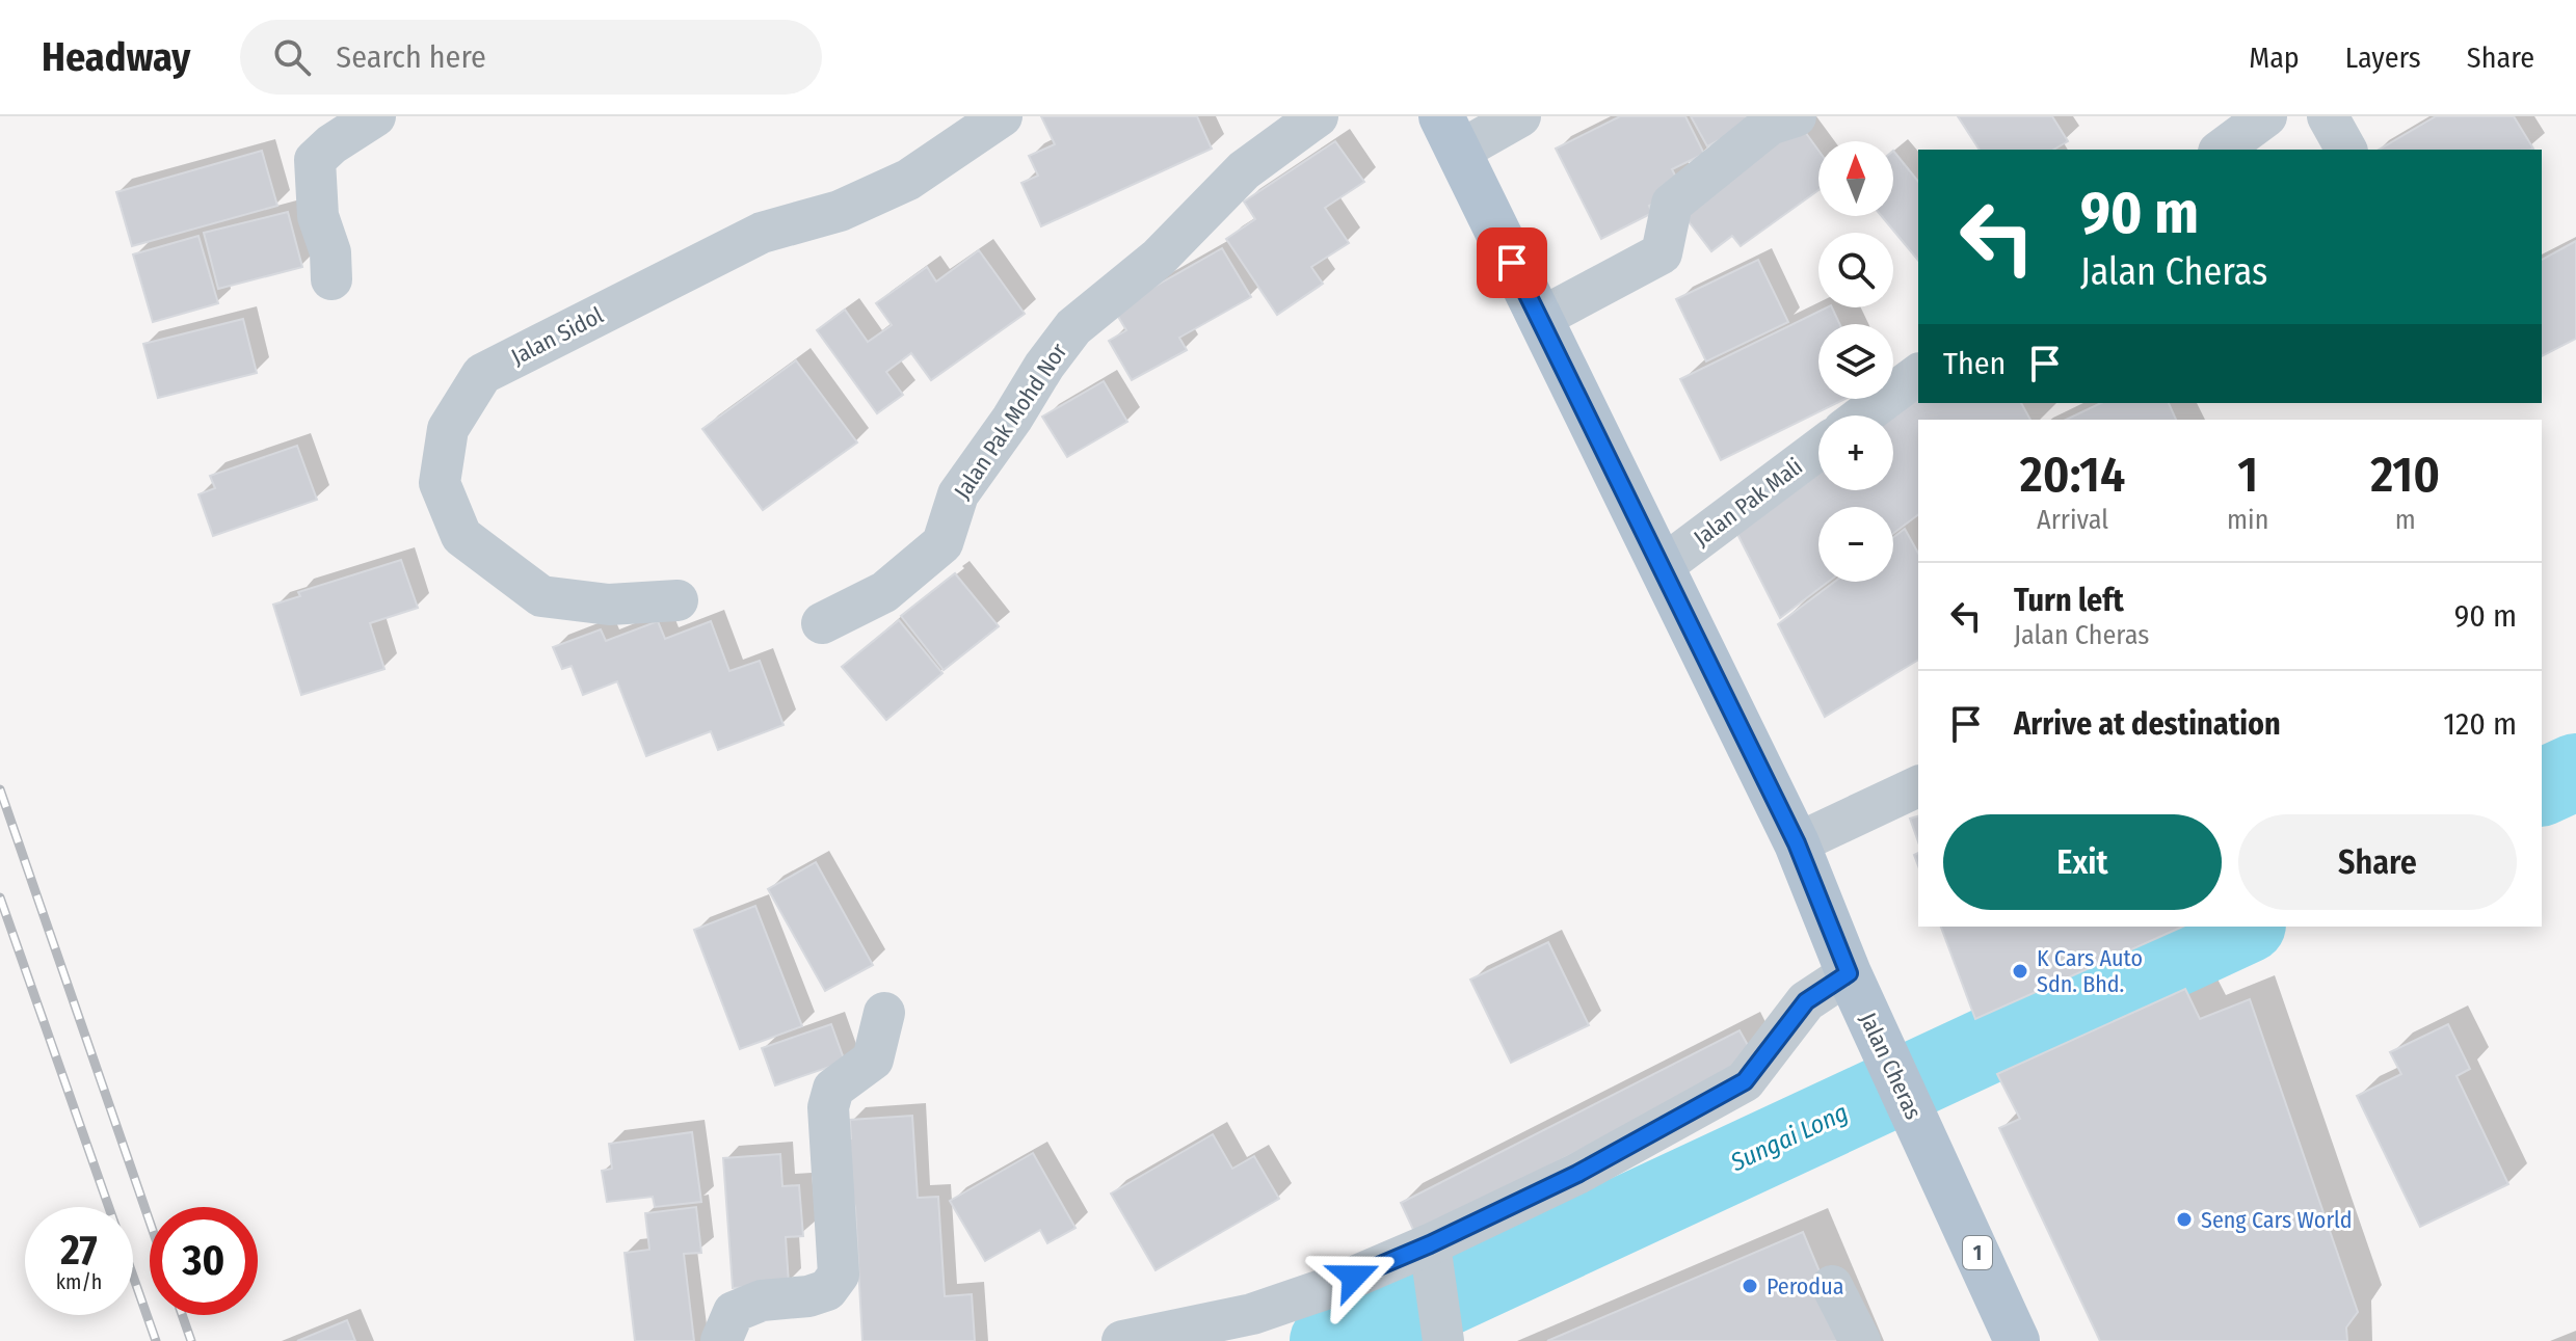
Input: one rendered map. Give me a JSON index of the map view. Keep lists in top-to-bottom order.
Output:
{
  "streets": {
    "main road": ["Jalan Cheras", "1"],
    "street": ["Jalan Sidol", "Jalan Pak Mohd Nor", "Jalan Pak Mali"]
  },
  "crossings": [
    ["Jalan Pak Mali", "Jalan Cheras"]
  ],
  "water": ["Sungai Long"],
  "places": ["K Cars Auto Sdn. Bhd.", "Seng Cars World", "Perodua"],
  "north": "top",
  "page": {
    "header": "Headway",
    "search": "Search here",
    "nav": ["Map", "Layers", "Share"],
    "map_buttons": ["+", "−"],
    "turn": ["90 m", "Jalan Cheras"],
    "then": "Then",
    "eta": [
      "20:14",
      "Arrival",
      "1",
      "min",
      "210",
      "m"
    ],
    "list": [
      {
        "name": "Turn left",
        "note": "Jalan Cheras",
        "value": "90 m"
      },
      {
        "name": "Arrive at destination",
        "value": "120 m"
      }
    ],
    "buttons": ["Exit", "Share"],
    "speed": "27 km/h",
    "limit": "30"
  }
}
